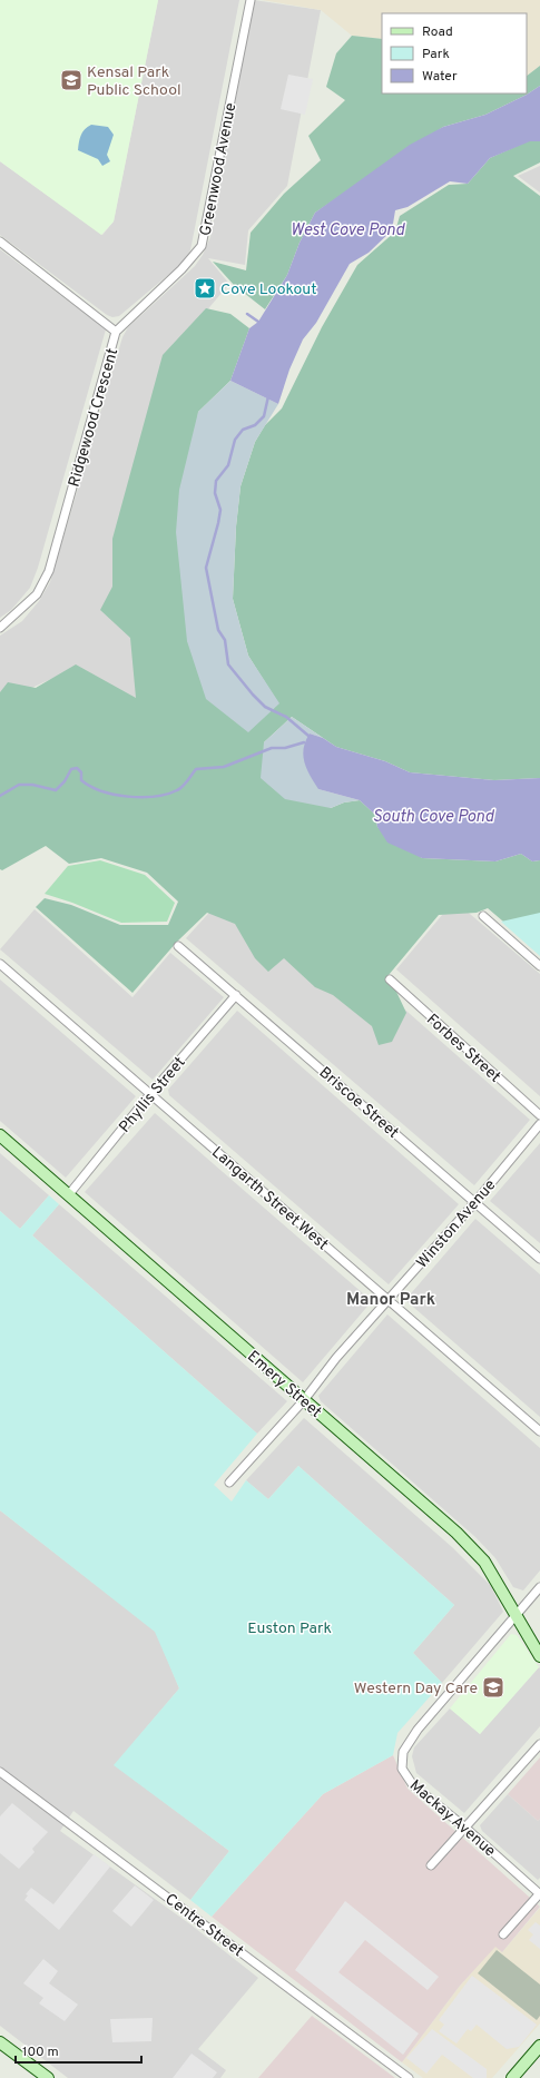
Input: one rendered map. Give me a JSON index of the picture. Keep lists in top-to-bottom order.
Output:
{
  "streets": {
    "street": [
      "Greenwood Avenue",
      "Ridgewood Crescent",
      "Forbes Street",
      "Phyllis Street",
      "Briscoe Street",
      "Langarth Street West",
      "Winston Avenue",
      "Emery Street",
      "Mackay Avenue",
      "Centre Street"
    ]
  },
  "crossings": [
    ["Greenwood Avenue", "Ridgewood Crescent"],
    ["Phyllis Street", "Briscoe Street"],
    ["Phyllis Street", "Langarth Street West"],
    ["Phyllis Street", "Emery Street"],
    ["Briscoe Street", "Winston Avenue"],
    ["Langarth Street West", "Winston Avenue"],
    ["Winston Avenue", "Emery Street"],
    ["Emery Street", "Mackay Avenue"]
  ],
  "districts": ["Manor Park"],
  "water": ["West Cove Pond", "South Cove Pond"],
  "parks": ["Euston Park"],
  "places": {
    "school or university": ["Kensal Park Public School", "Western Day Care"],
    "place": ["Cove Lookout"]
  },
  "legend": ["Road", "Park", "Water"],
  "scale_bar": "100 m"
}
